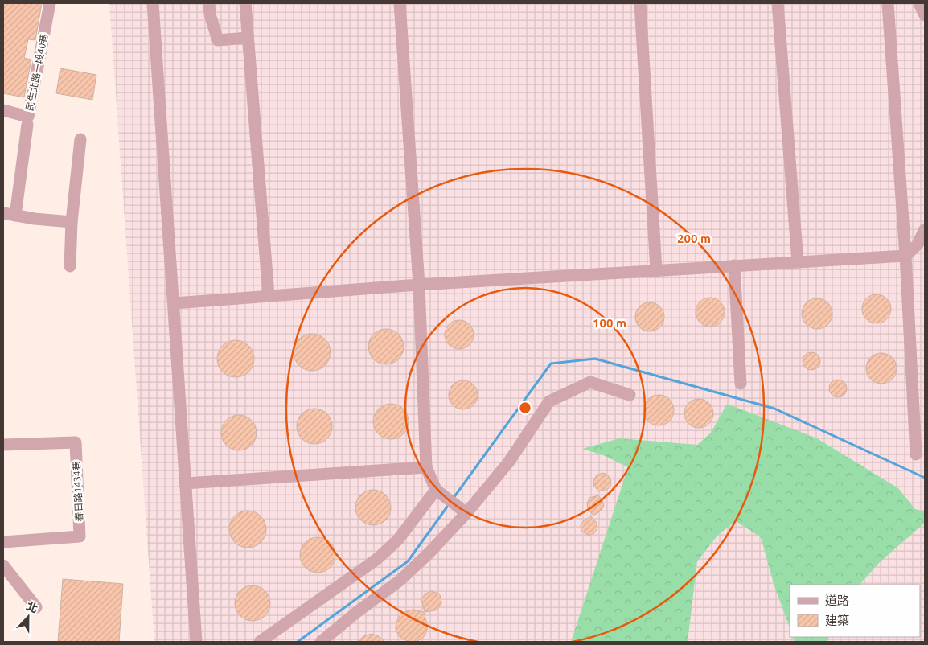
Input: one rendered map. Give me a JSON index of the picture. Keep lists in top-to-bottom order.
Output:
{
  "streets": {
    "street": ["民生北路一段40巷", "春日路1434巷"]
  },
  "legend": ["道路", "建築"],
  "north": "top",
  "rings": ["200 m", "100 m"]
}
